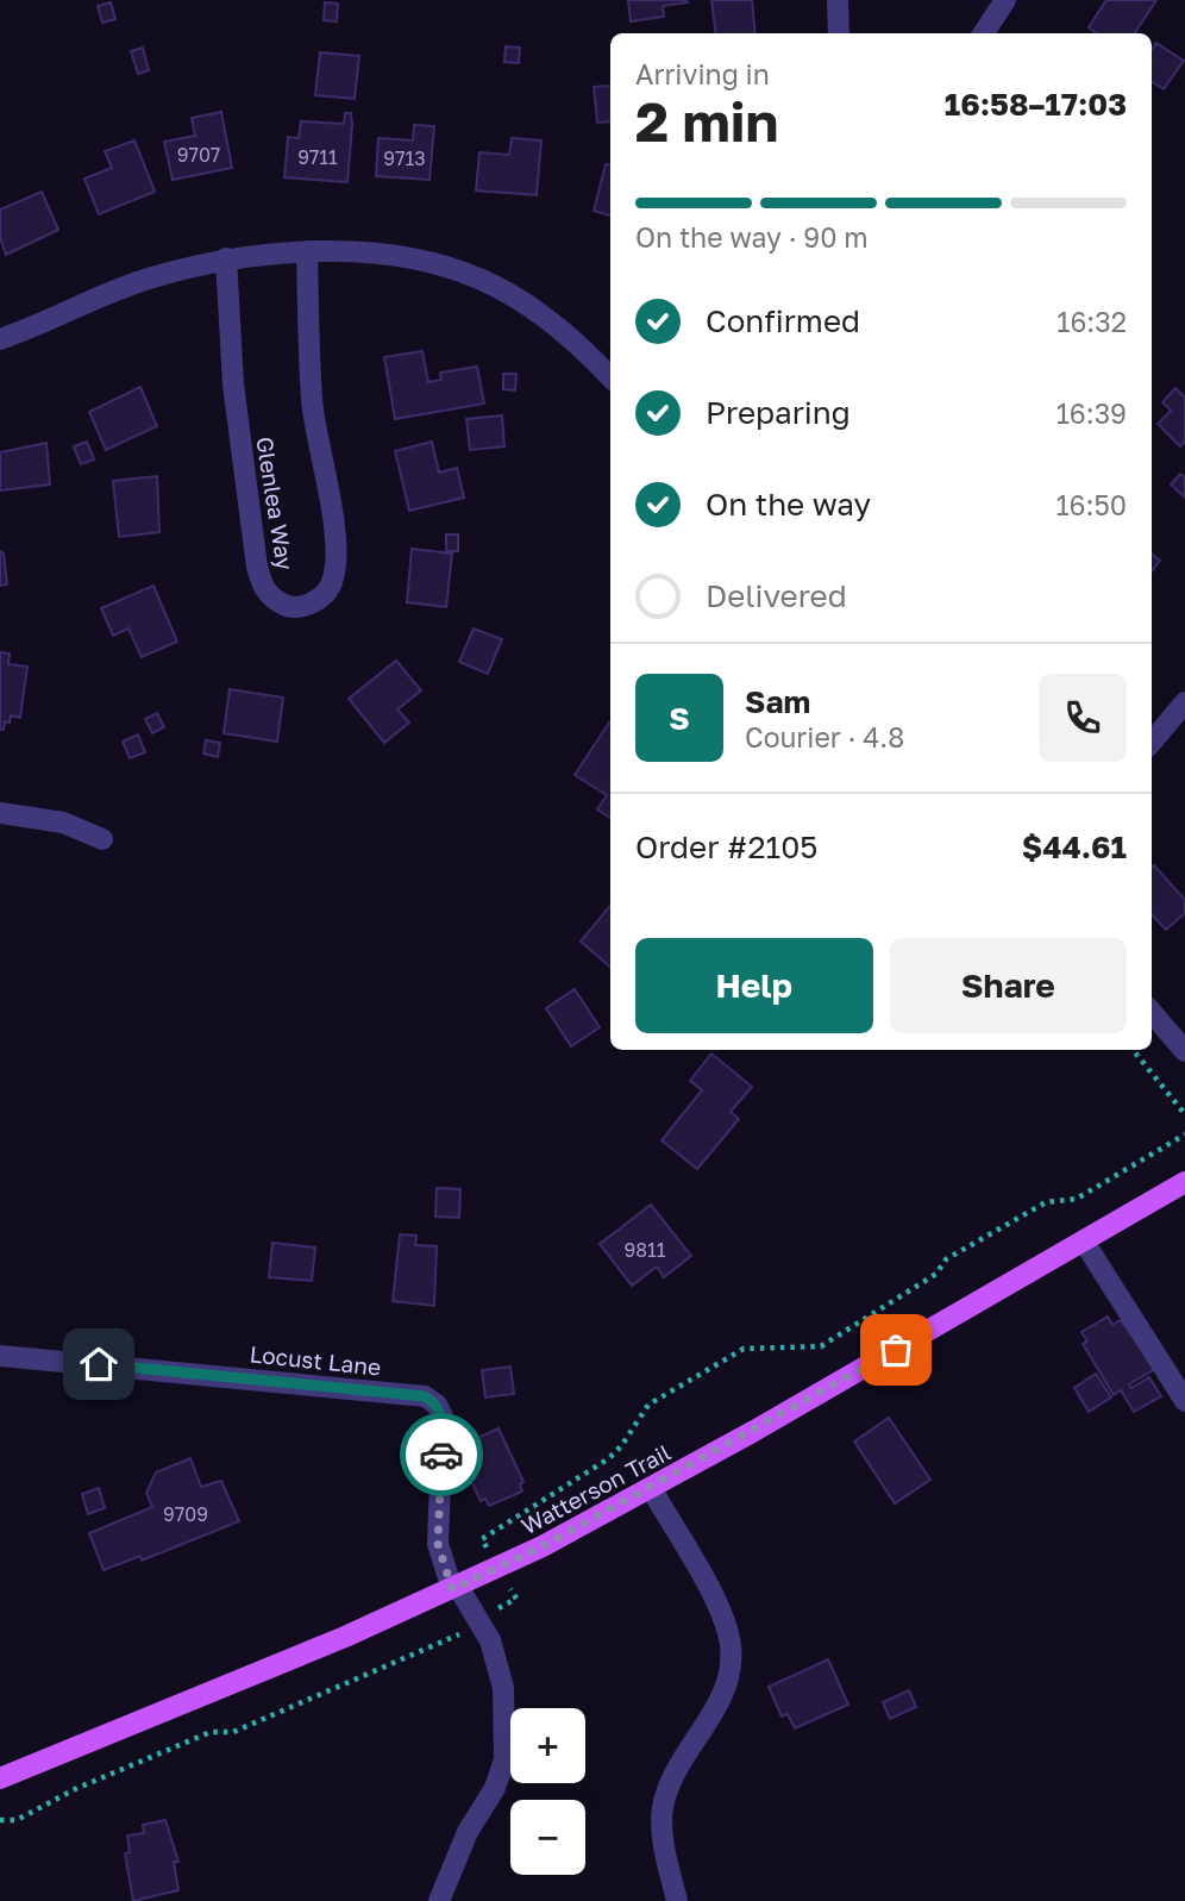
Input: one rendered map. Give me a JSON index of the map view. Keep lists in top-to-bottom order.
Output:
{
  "streets": {
    "main road": ["Watterson Trail"],
    "street": ["Glenlea Way", "Locust Lane"]
  },
  "crossings": [
    ["Locust Lane", "Watterson Trail"]
  ],
  "house_numbers": [
    "9707",
    "9711",
    "9713",
    "9811",
    "9709"
  ],
  "page": {
    "heading": ["2 min", "Arriving in", "16:58–17:03"],
    "panel": [
      "Sam",
      "Courier · 4.8",
      "Order #2105",
      "$44.61"
    ],
    "bar": "On the way · 90 m",
    "list": [
      ["Confirmed", "16:32"],
      ["Preparing", "16:39"],
      ["On the way", "16:50"],
      "Delivered"
    ],
    "round": "S",
    "buttons": ["Help", "Share"],
    "map_buttons": ["+", "−"]
  }
}
